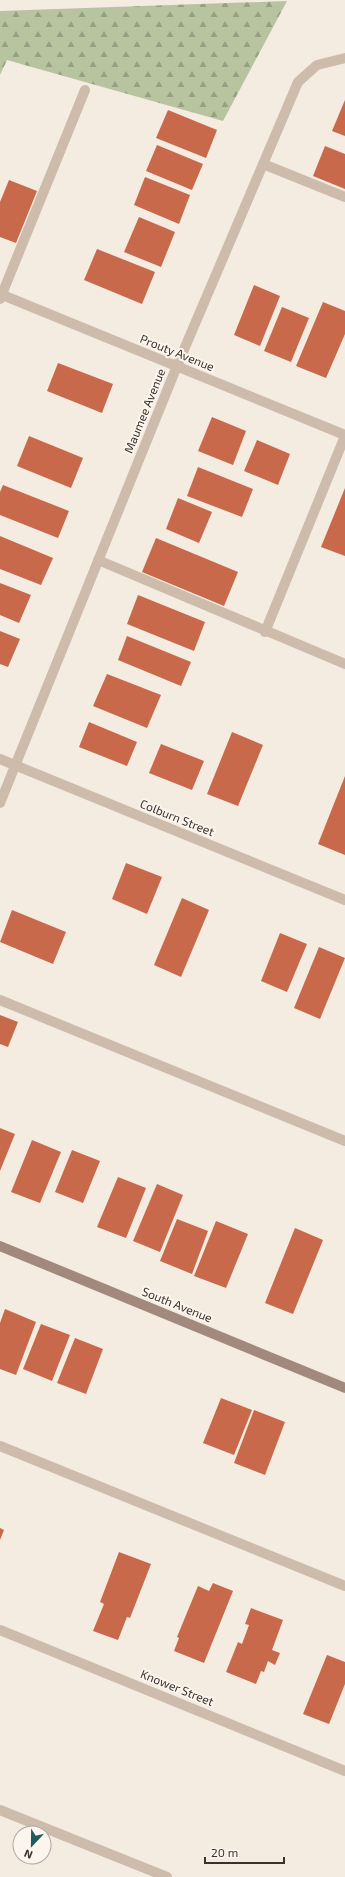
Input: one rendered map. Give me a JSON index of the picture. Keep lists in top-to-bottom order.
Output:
{
  "streets": {
    "street": [
      "Prouty Avenue",
      "Maumee Avenue",
      "Colburn Street",
      "South Avenue",
      "Knower Street"
    ]
  },
  "crossings": [
    ["Prouty Avenue", "Maumee Avenue"],
    ["Maumee Avenue", "Colburn Street"]
  ],
  "scale_bar": "20 m",
  "north": "bottom"
}
